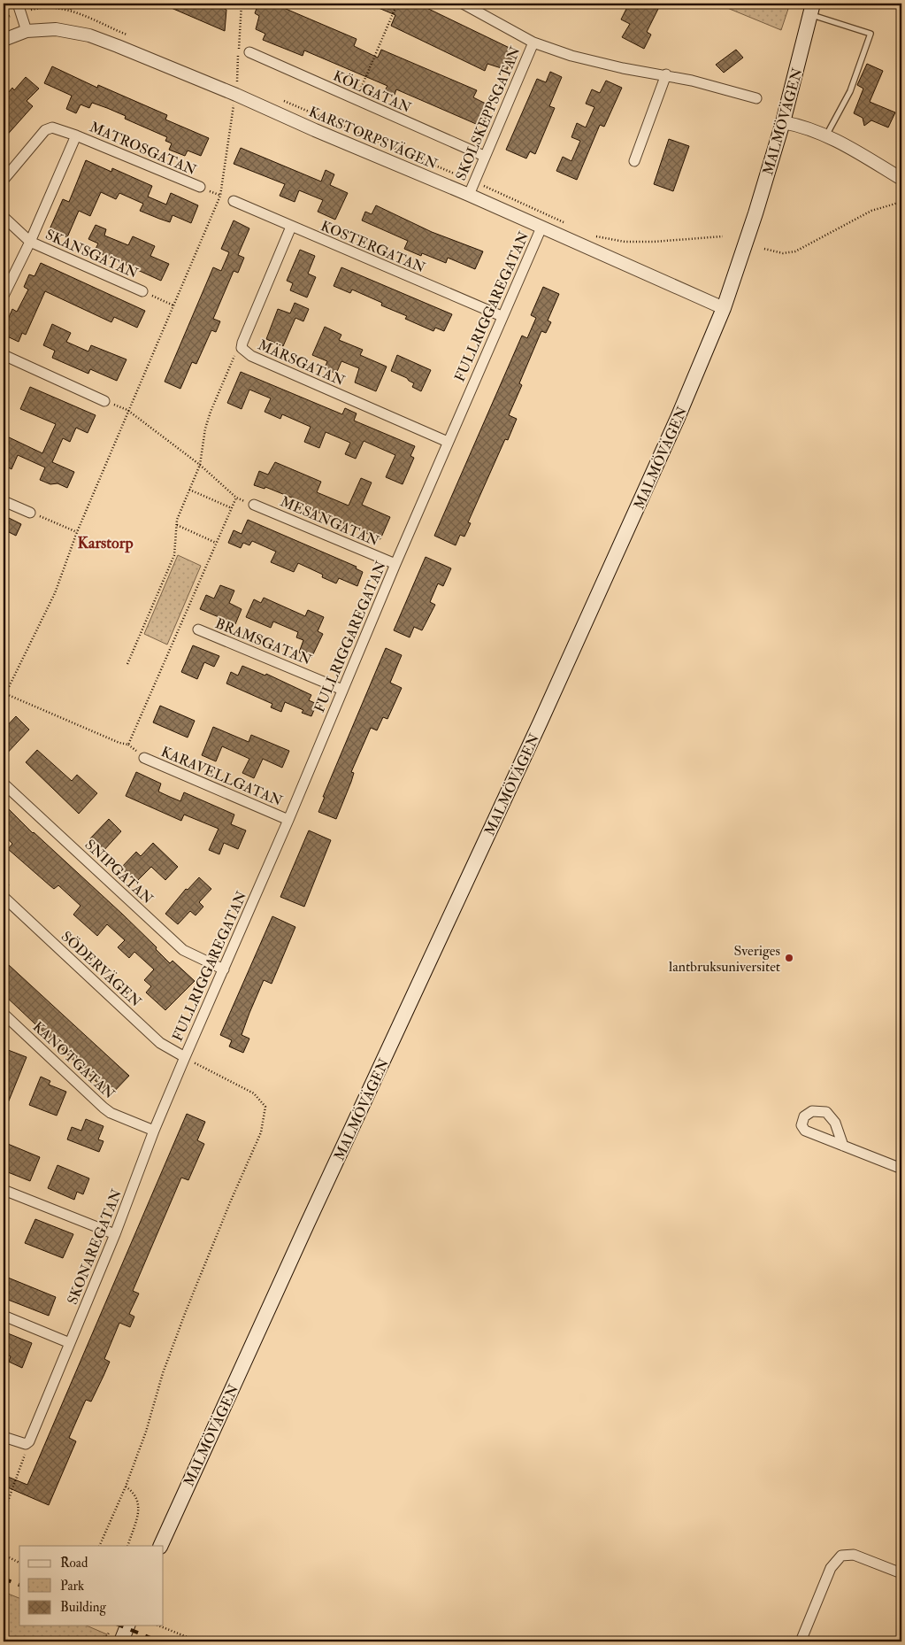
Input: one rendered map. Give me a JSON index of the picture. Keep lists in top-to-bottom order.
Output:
{
  "streets": {
    "main road": ["MALMÖVÄGEN"],
    "street": [
      "KÖLGATAN",
      "SKOLSKEPPSGATAN",
      "KARSTORPSVÄGEN",
      "MATROSGATAN",
      "KOSTERGATAN",
      "SKANSGATAN",
      "FULLRIGGAREGATAN",
      "MÄRSGATAN",
      "MESANGATAN",
      "BRAMSGATAN",
      "KARAVELLGATAN",
      "SNIPGATAN",
      "SÖDERVÄGEN",
      "KANOTGATAN",
      "SKONAREGATAN"
    ]
  },
  "crossings": [
    ["KÖLGATAN", "SKOLSKEPPSGATAN"],
    ["SKOLSKEPPSGATAN", "KARSTORPSVÄGEN"],
    ["MALMÖVÄGEN", "KARSTORPSVÄGEN"],
    ["KARSTORPSVÄGEN", "FULLRIGGAREGATAN"],
    ["KOSTERGATAN", "FULLRIGGAREGATAN"],
    ["KOSTERGATAN", "MÄRSGATAN"],
    ["FULLRIGGAREGATAN", "MÄRSGATAN"],
    ["FULLRIGGAREGATAN", "MESANGATAN"],
    ["FULLRIGGAREGATAN", "BRAMSGATAN"],
    ["FULLRIGGAREGATAN", "KARAVELLGATAN"],
    ["FULLRIGGAREGATAN", "SNIPGATAN"],
    ["FULLRIGGAREGATAN", "SÖDERVÄGEN"],
    ["FULLRIGGAREGATAN", "SKONAREGATAN"],
    ["SÖDERVÄGEN", "SKONAREGATAN"],
    ["KANOTGATAN", "SKONAREGATAN"]
  ],
  "districts": ["Karstorp"],
  "places": ["Sveriges lantbruksuniversitet"],
  "legend": ["Road", "Park", "Building"]
}
